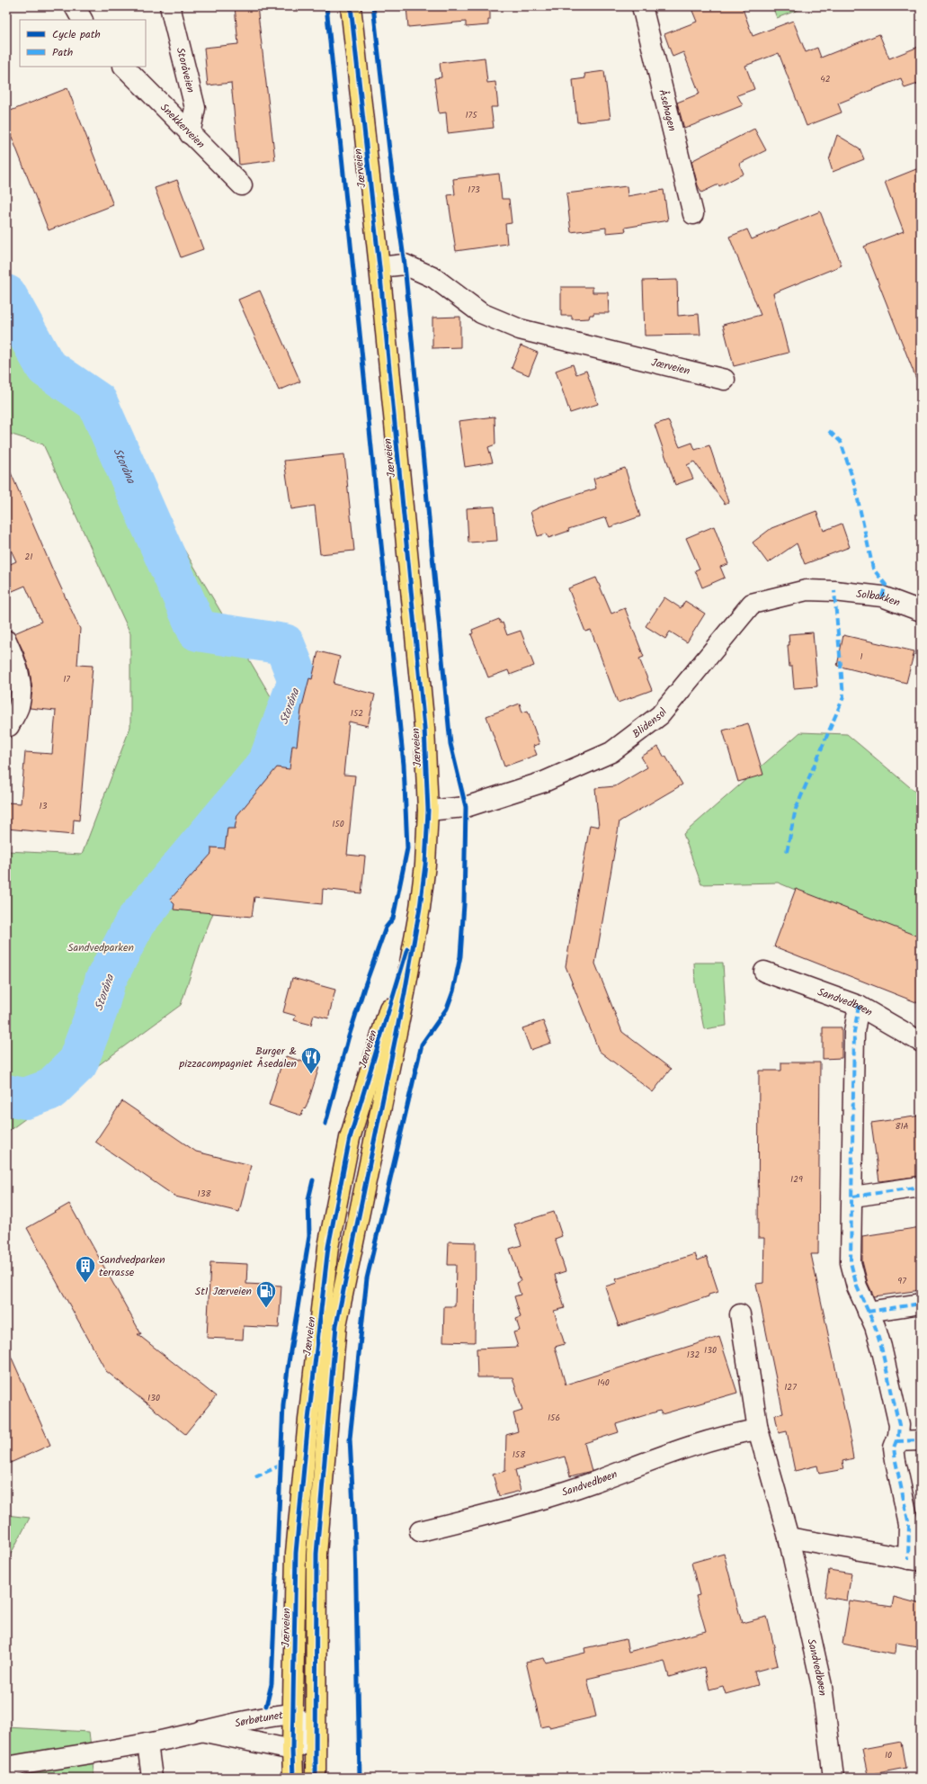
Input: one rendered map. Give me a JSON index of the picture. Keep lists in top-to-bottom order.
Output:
{
  "streets": {
    "main road": ["Jærveien"],
    "street": [
      "Storåveien",
      "Åsehagen",
      "Snekkerveien",
      "Solbakken",
      "Blidensol",
      "Sandvedbøen",
      "Sørbøtunet"
    ]
  },
  "crossings": [
    ["Storåveien", "Snekkerveien"],
    ["Jærveien", "Blidensol"],
    ["Jærveien", "Sørbøtunet"],
    ["Solbakken", "Blidensol"]
  ],
  "water": ["Storåna"],
  "parks": ["Sandvedparken"],
  "places": {
    "restaurant": ["Burger & pizzacompagniet Åsedalen"],
    "building": ["Sandvedparken terrasse"],
    "fuel station": ["St1 Jærveien"]
  },
  "house_numbers": [
    "42",
    "175",
    "173",
    "21",
    "1",
    "17",
    "152",
    "13",
    "150",
    "81A",
    "129",
    "138",
    "97",
    "130",
    "132",
    "140",
    "127",
    "130",
    "156",
    "158",
    "10"
  ],
  "legend": ["Cycle path", "Path"]
}
